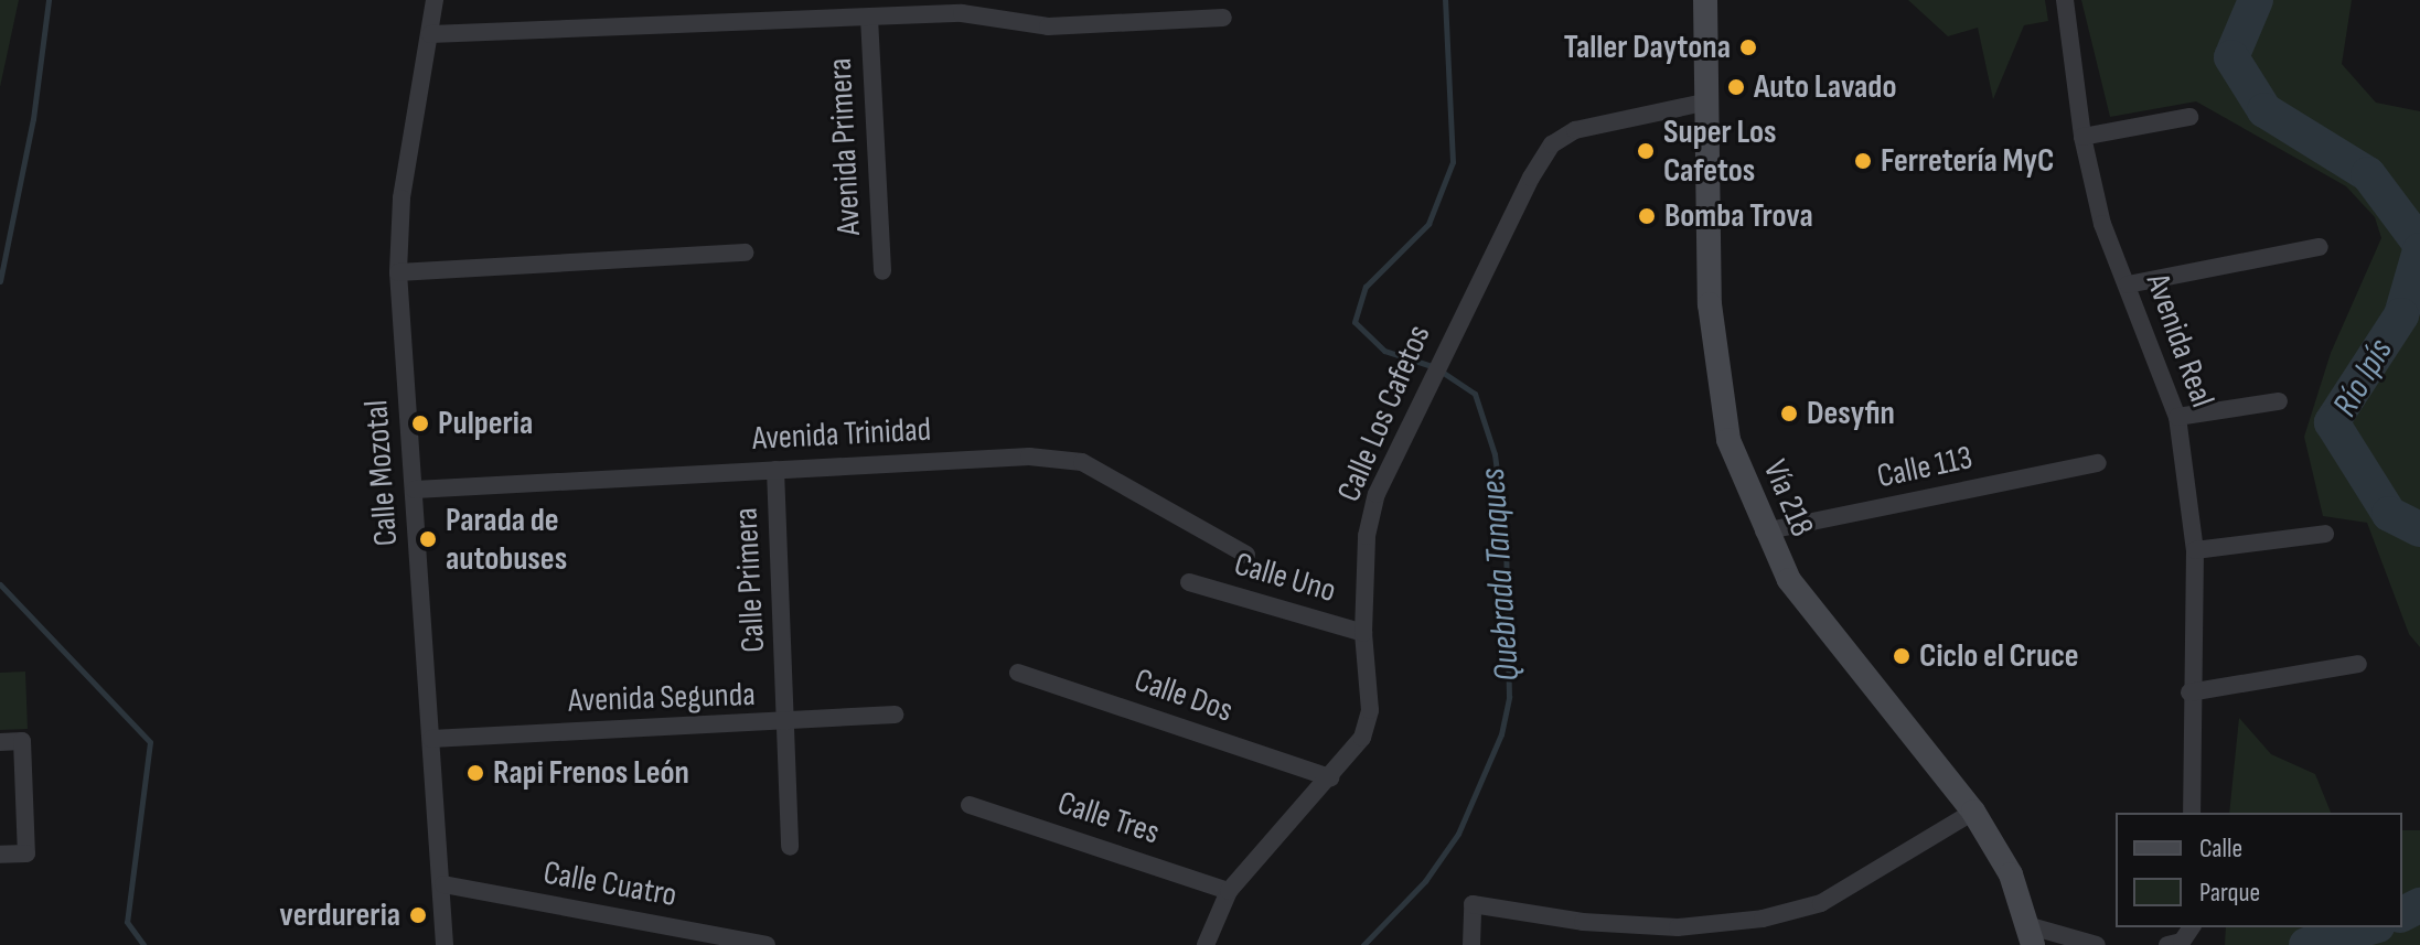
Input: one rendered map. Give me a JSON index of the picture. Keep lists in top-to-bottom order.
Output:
{
  "streets": {
    "main road": ["Vía 218"],
    "street": [
      "Avenida Primera",
      "Avenida Real",
      "Calle Los Cafetos",
      "Avenida Trinidad",
      "Calle 113",
      "Calle Mozotal",
      "Calle Uno",
      "Calle Primera",
      "Calle Dos",
      "Avenida Segunda",
      "Calle Tres",
      "Calle Cuatro"
    ]
  },
  "crossings": [
    ["Calle Los Cafetos", "Vía 218"],
    ["Calle Los Cafetos", "Calle Uno"],
    ["Calle Los Cafetos", "Calle Dos"],
    ["Calle Los Cafetos", "Calle Tres"],
    ["Avenida Trinidad", "Calle Mozotal"],
    ["Avenida Trinidad", "Calle Primera"],
    ["Calle 113", "Vía 218"],
    ["Calle Mozotal", "Avenida Segunda"],
    ["Calle Mozotal", "Calle Cuatro"],
    ["Calle Primera", "Avenida Segunda"]
  ],
  "water": ["Río Ipís", "Quebrada Tanques"],
  "places": [
    "Taller Daytona",
    "Auto Lavado",
    "Super Los Cafetos",
    "Ferretería MyC",
    "Bomba Trova",
    "Desyfin",
    "Pulperia",
    "Parada de autobuses",
    "Ciclo el Cruce",
    "Rapi Frenos León",
    "verdureria"
  ],
  "legend": ["Calle", "Parque"]
}
